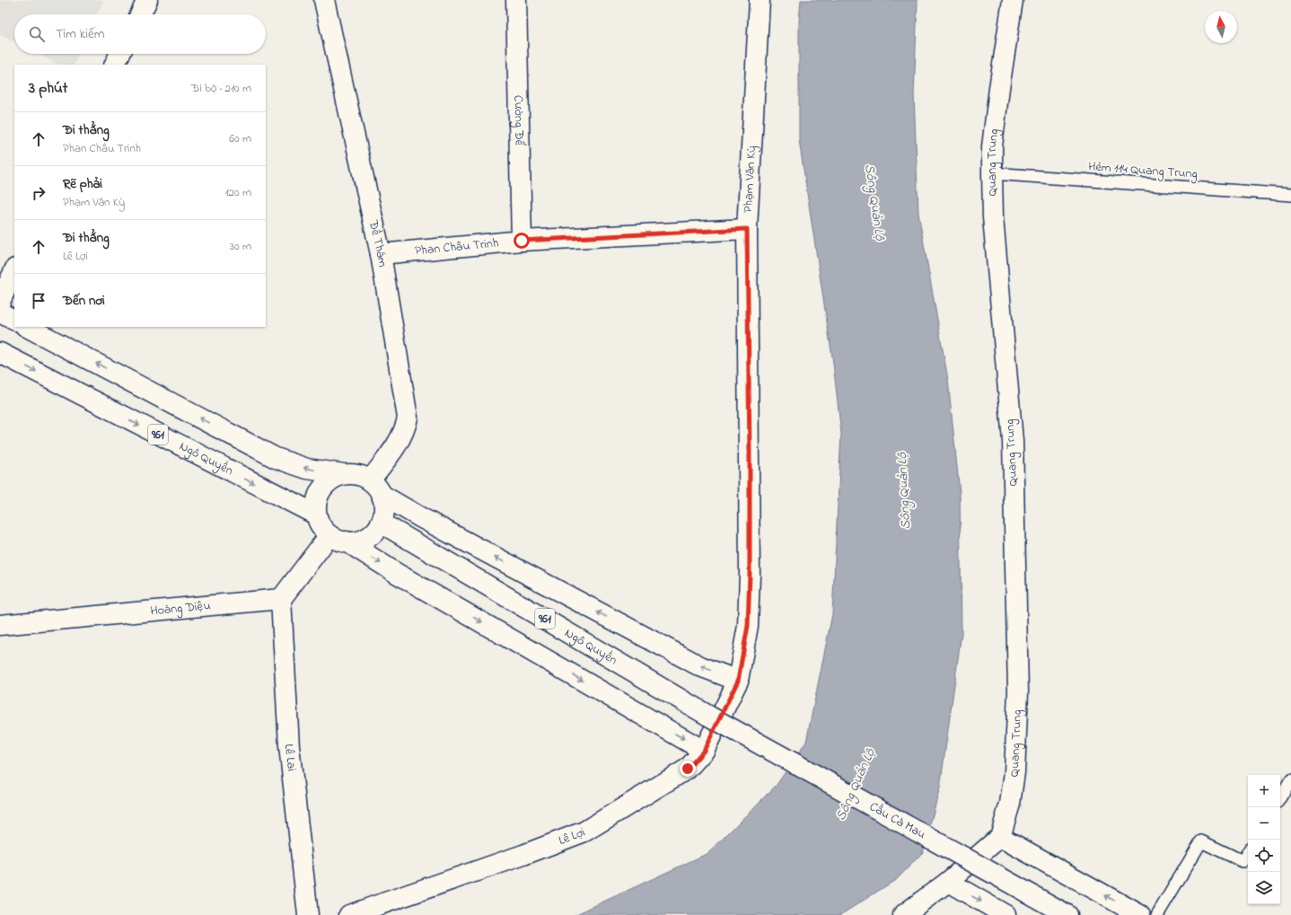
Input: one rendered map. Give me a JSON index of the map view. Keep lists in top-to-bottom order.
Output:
{
  "streets": {
    "street": [
      "Cường Để",
      "Quang Trung",
      "Phạm Văn Ký",
      "Đề Thám",
      "Phan Châu Trinh",
      "961",
      "Ngô Quyền",
      "Hoàng Diệu",
      "Lê Lai",
      "Cầu Cà Mau",
      "Lê Lợi"
    ],
    "lane": ["Hẻm 114 Quang Trung"]
  },
  "crossings": [
    ["Cường Để", "Phan Châu Trinh"],
    ["Quang Trung", "Hẻm 114 Quang Trung"],
    ["Phạm Văn Ký", "Phan Châu Trinh"],
    ["Phạm Văn Ký", "Lê Lợi"],
    ["Đề Thám", "Phan Châu Trinh"],
    ["Đề Thám", "Ngô Quyền"],
    ["Ngô Quyền", "Cầu Cà Mau"],
    ["Hoàng Diệu", "Lê Lai"]
  ],
  "water": ["Sông Quản Lộ"],
  "north": "top",
  "page": {
    "search": "Tìm kiếm",
    "heading": ["3 phút", "Đi bộ · 210 m"],
    "list": [
      ["Đi thẳng", "Phan Châu Trinh", "60 m"],
      ["Rẽ phải", "Phạm Văn Ký", "120 m"],
      ["Đi thẳng", "Lê Lợi", "30 m"],
      "Đến nơi"
    ],
    "map_buttons": ["+", "−"]
  }
}
